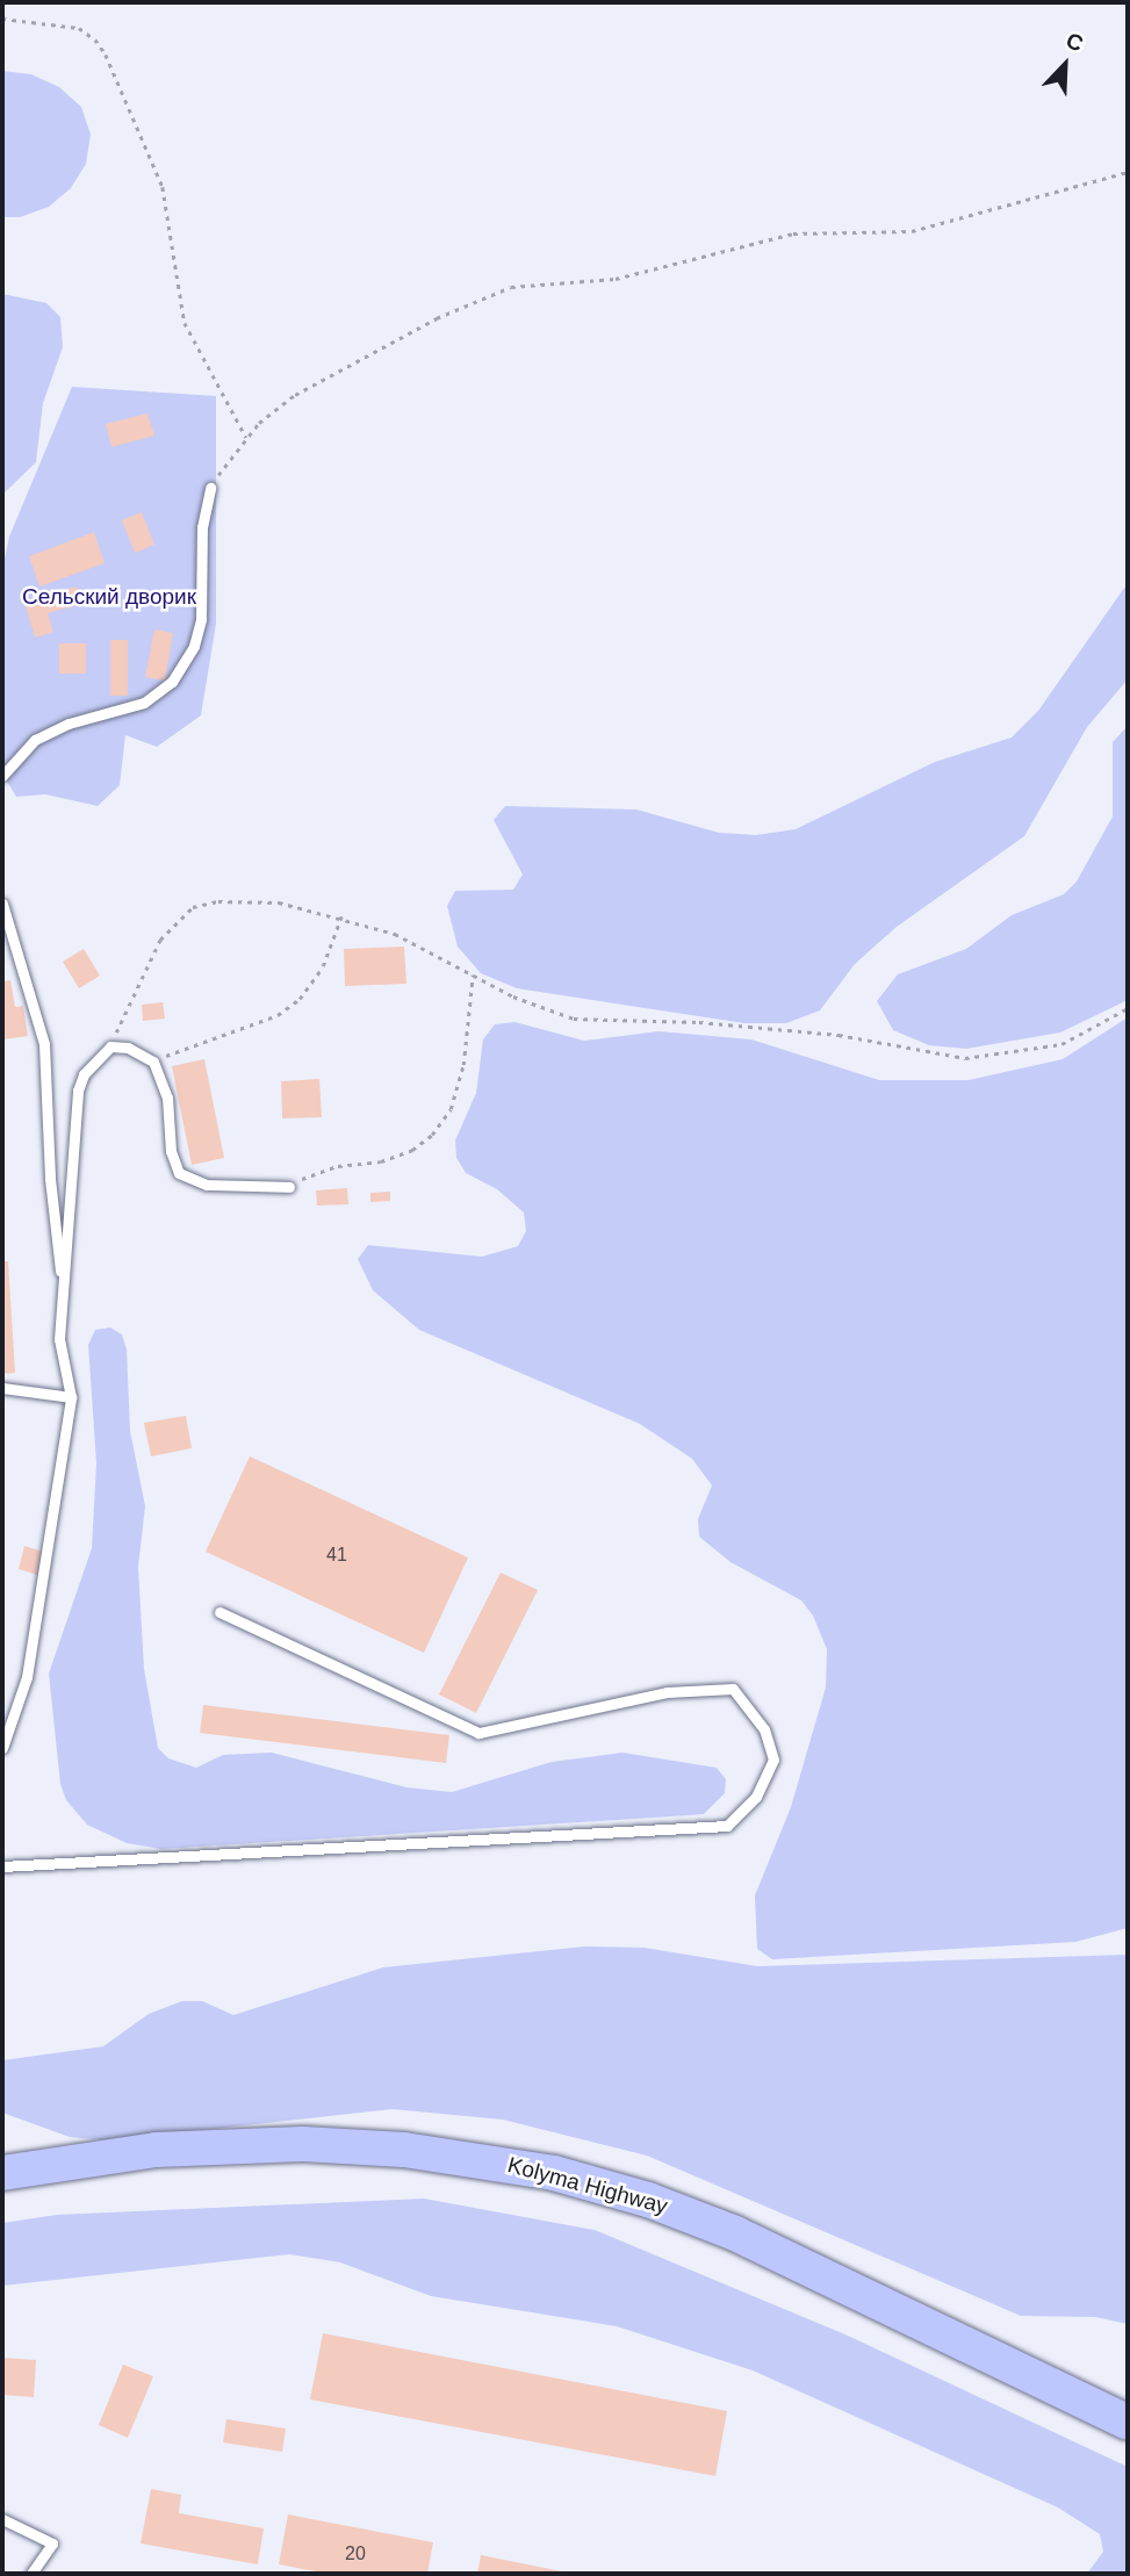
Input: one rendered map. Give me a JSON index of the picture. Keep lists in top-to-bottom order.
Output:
{
  "streets": {
    "highway": ["Kolyma Highway"]
  },
  "parks": ["Сельский дворик"],
  "house_numbers": ["41", "20"],
  "north": "top right"
}
